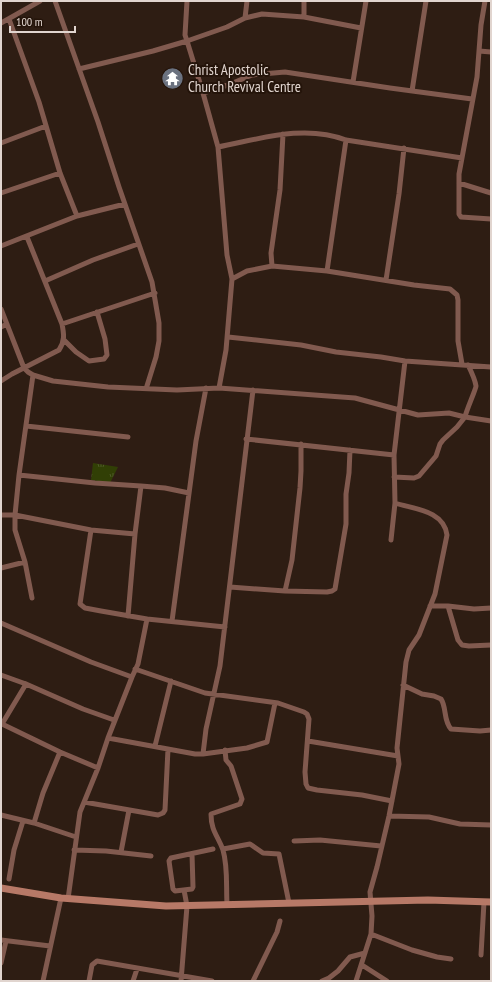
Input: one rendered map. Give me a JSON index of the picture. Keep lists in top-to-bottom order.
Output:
{
  "places": {
    "temple": ["Christ Apostolic Church Revival Centre"]
  },
  "scale_bar": "100 m"
}
